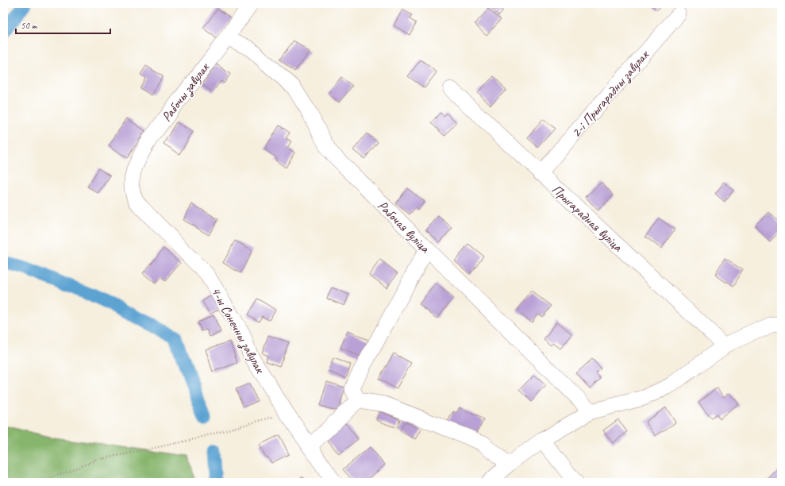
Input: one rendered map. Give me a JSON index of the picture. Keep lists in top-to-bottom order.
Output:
{
  "streets": {
    "street": [
      "Рабочы завулак",
      "2-і Прыгарадны завулак",
      "Прыгарадная вуліца",
      "Рабочая вуліца",
      "4-ы Сонечны завулак"
    ]
  },
  "crossings": [
    ["Рабочы завулак", "Рабочая вуліца"],
    ["Рабочы завулак", "4-ы Сонечны завулак"],
    ["2-і Прыгарадны завулак", "Прыгарадная вуліца"]
  ],
  "scale_bar": "50 m"
}
